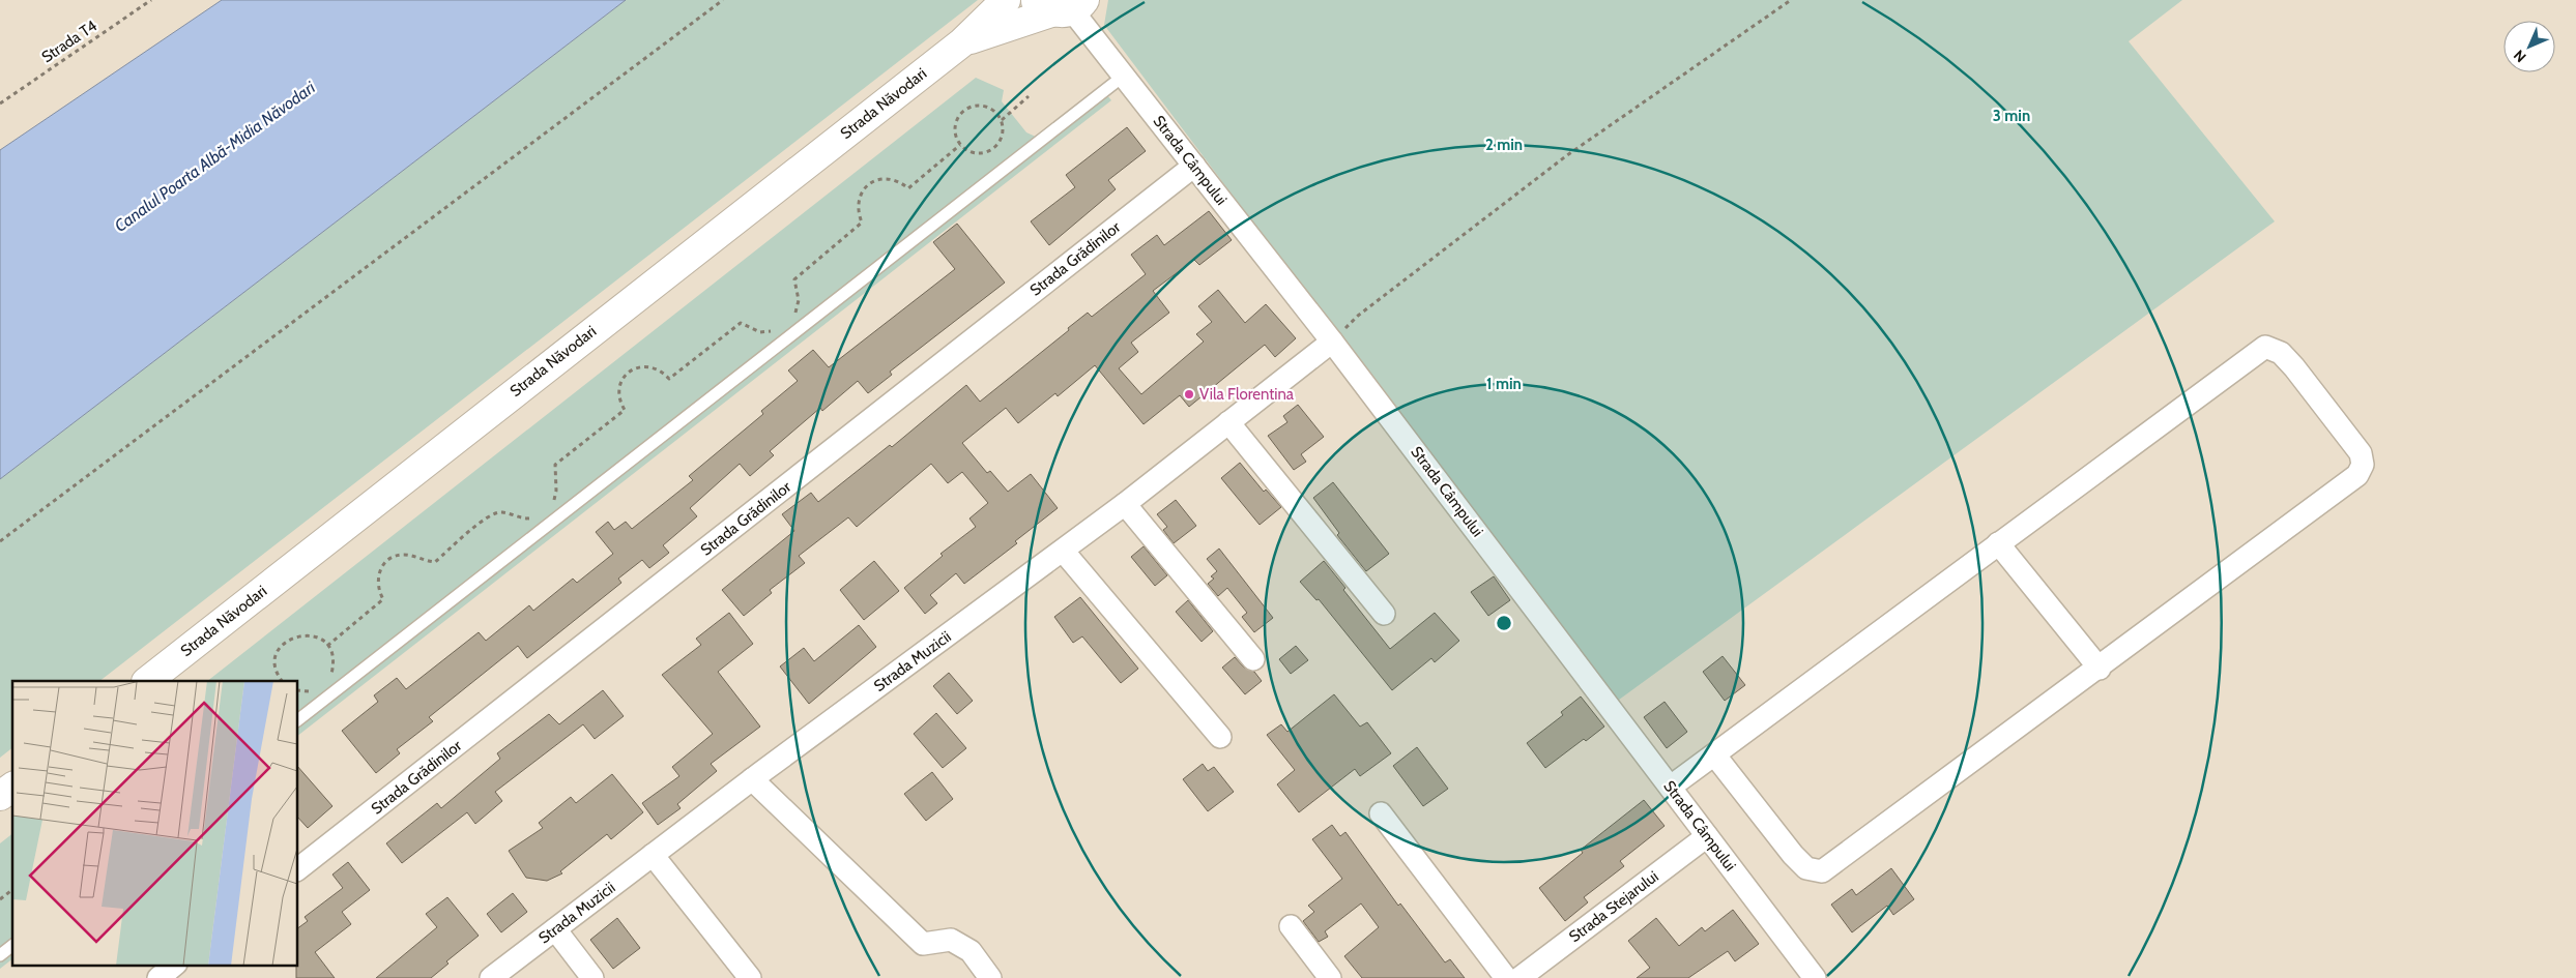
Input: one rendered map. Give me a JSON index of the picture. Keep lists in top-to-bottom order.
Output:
{
  "streets": {
    "main road": ["Strada Năvodari"],
    "street": [
      "Strada Câmpului",
      "Strada Grădinilor",
      "Strada Muzicii",
      "Strada Stejarului"
    ],
    "path": ["Strada T4"]
  },
  "crossings": [
    ["Strada Năvodari", "Strada Câmpului"],
    ["Strada Câmpului", "Strada Grădinilor"],
    ["Strada Câmpului", "Strada Muzicii"],
    ["Strada Câmpului", "Strada Stejarului"]
  ],
  "water": ["Canalul Poarta Albă-Midia Năvodari"],
  "places": ["Vila Florentina"],
  "north": "bottom left",
  "rings": ["3 min", "2 min", "1 min"]
}
